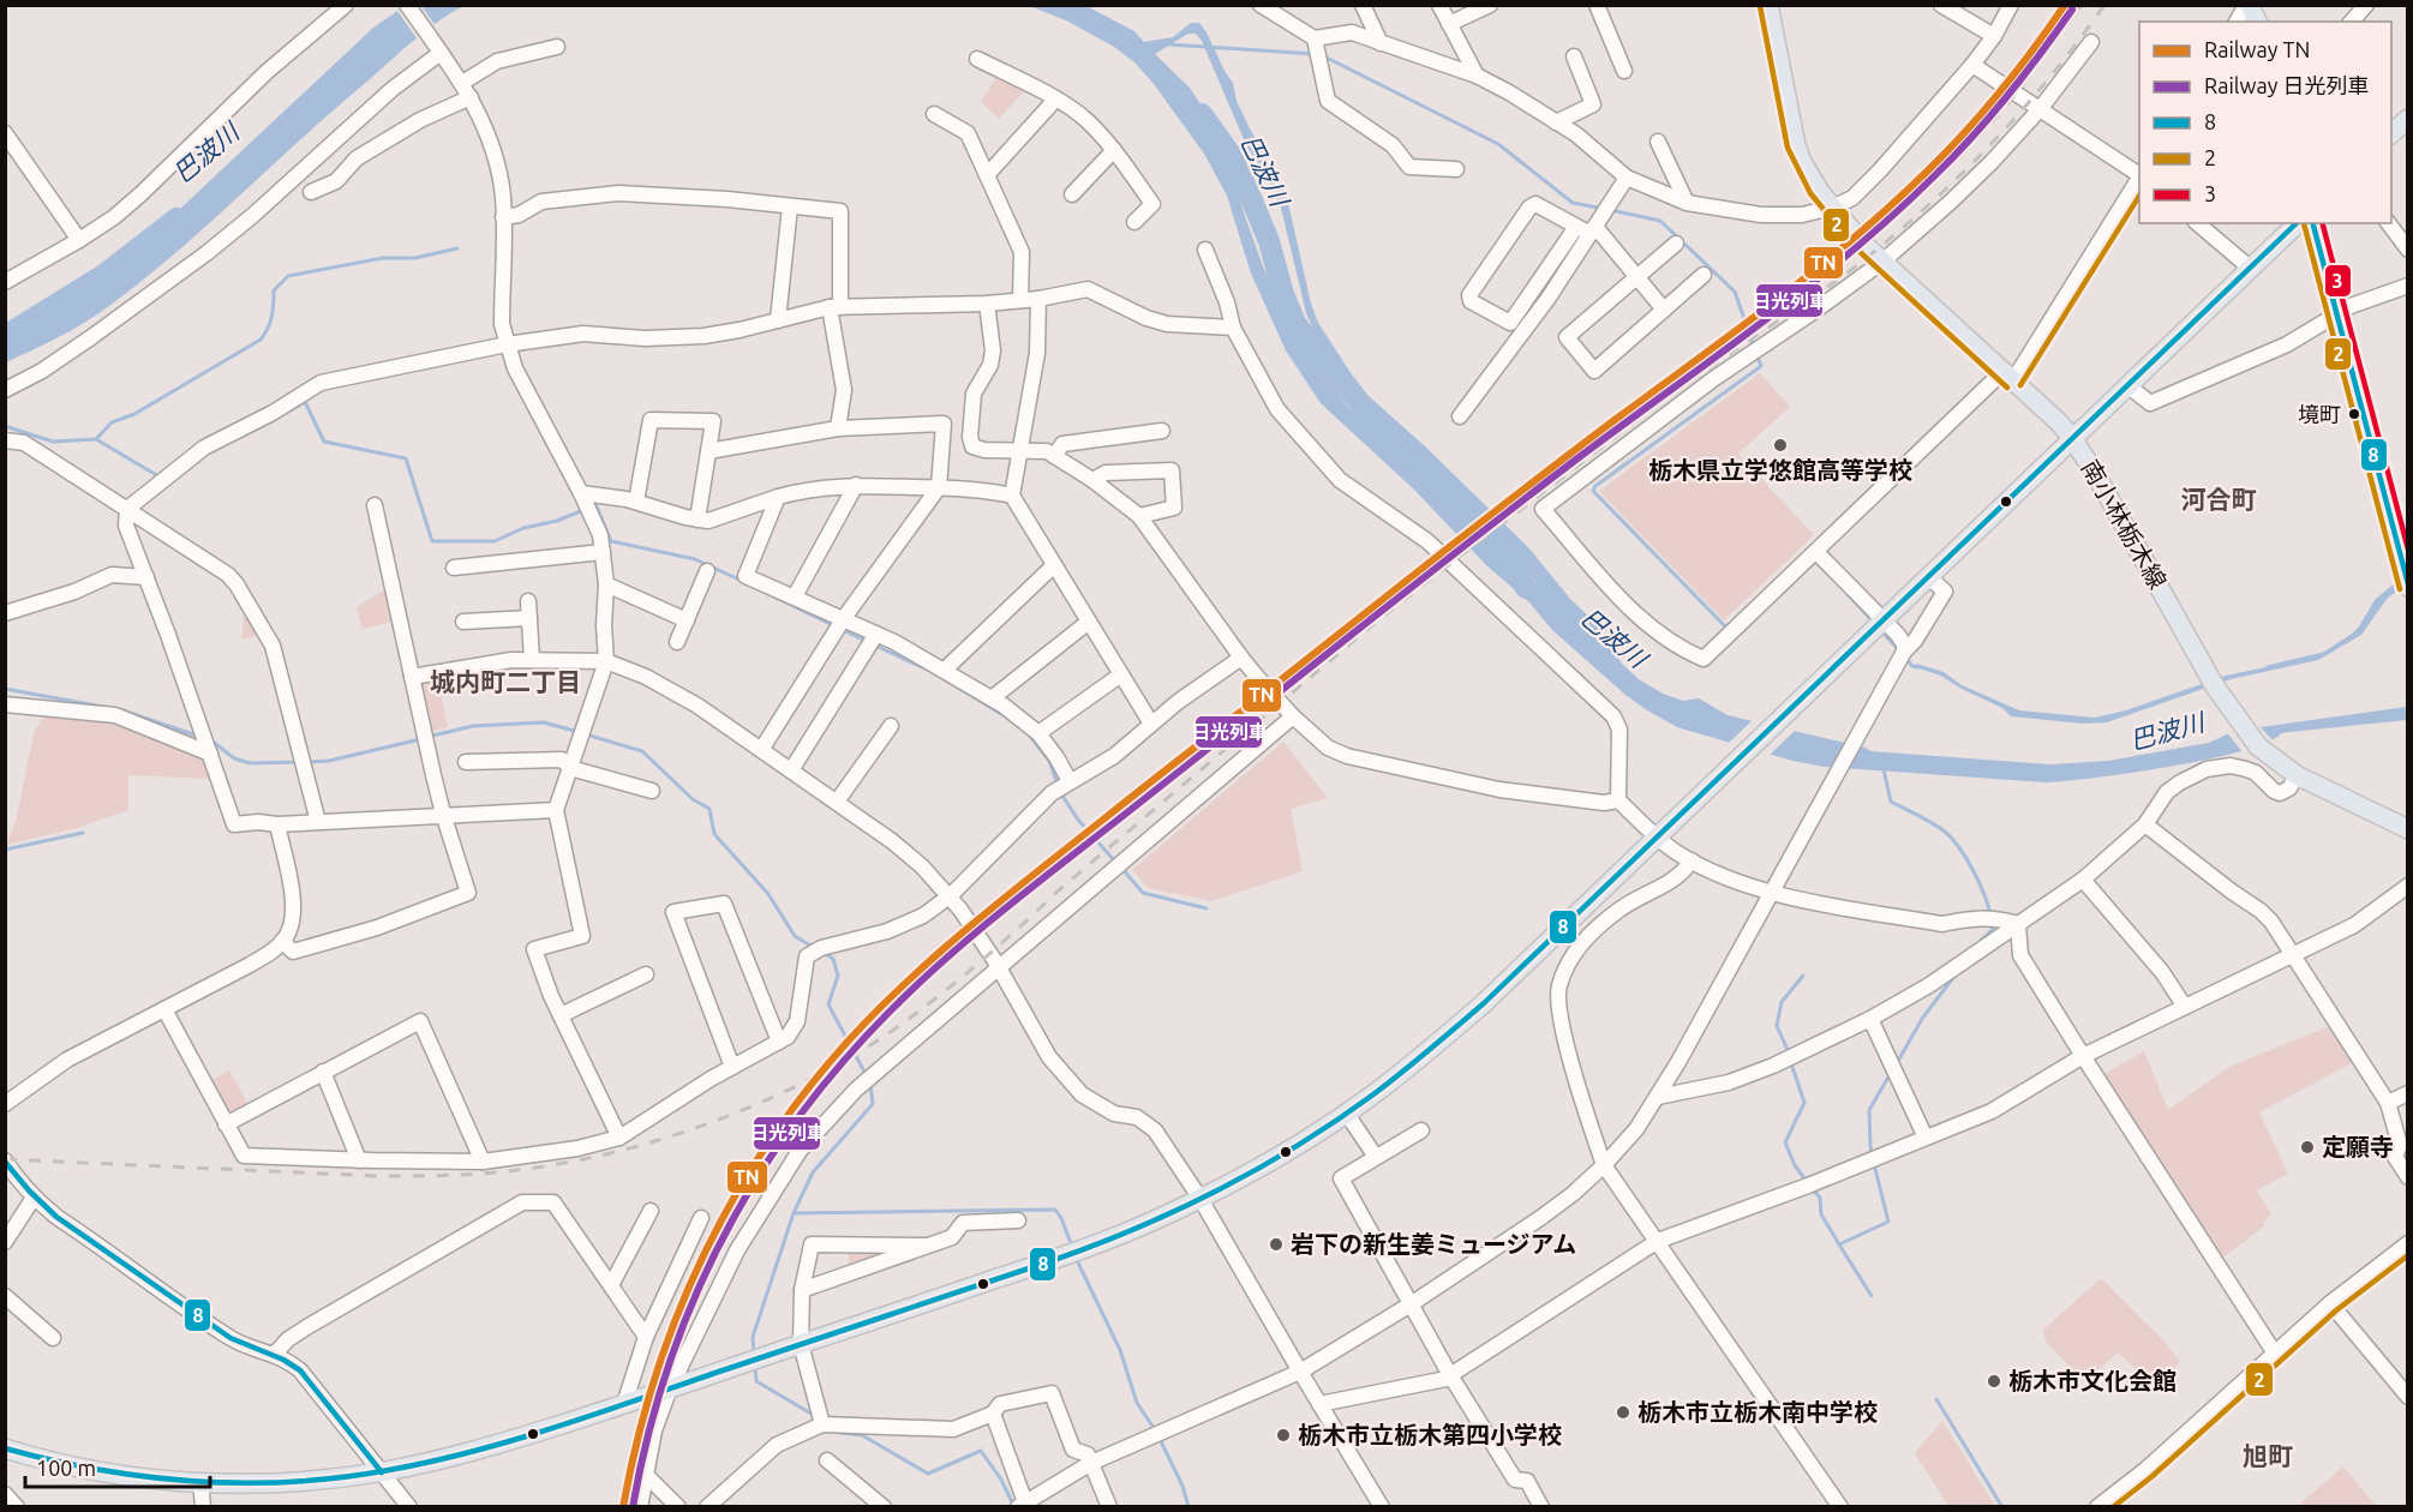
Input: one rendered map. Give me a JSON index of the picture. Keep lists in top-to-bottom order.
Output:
{
  "streets": {
    "main road": ["南小林栃木線"]
  },
  "districts": ["河合町", "城内町二丁目", "旭町"],
  "water": ["巴波川"],
  "places": [
    "境町",
    "栃木県立学悠館高等学校",
    "定願寺",
    "岩下の新生姜ミュージアム",
    "栃木市文化会館",
    "栃木市立栃木南中学校",
    "栃木市立栃木第四小学校"
  ],
  "lines": [
    "rail line TN",
    "transit line 2",
    "rail line 日光列車",
    "transit line 8",
    "transit line 3"
  ],
  "legend": [
    "Railway TN",
    "Railway 日光列車",
    "8",
    "2",
    "3"
  ],
  "scale_bar": "100 m"
}
